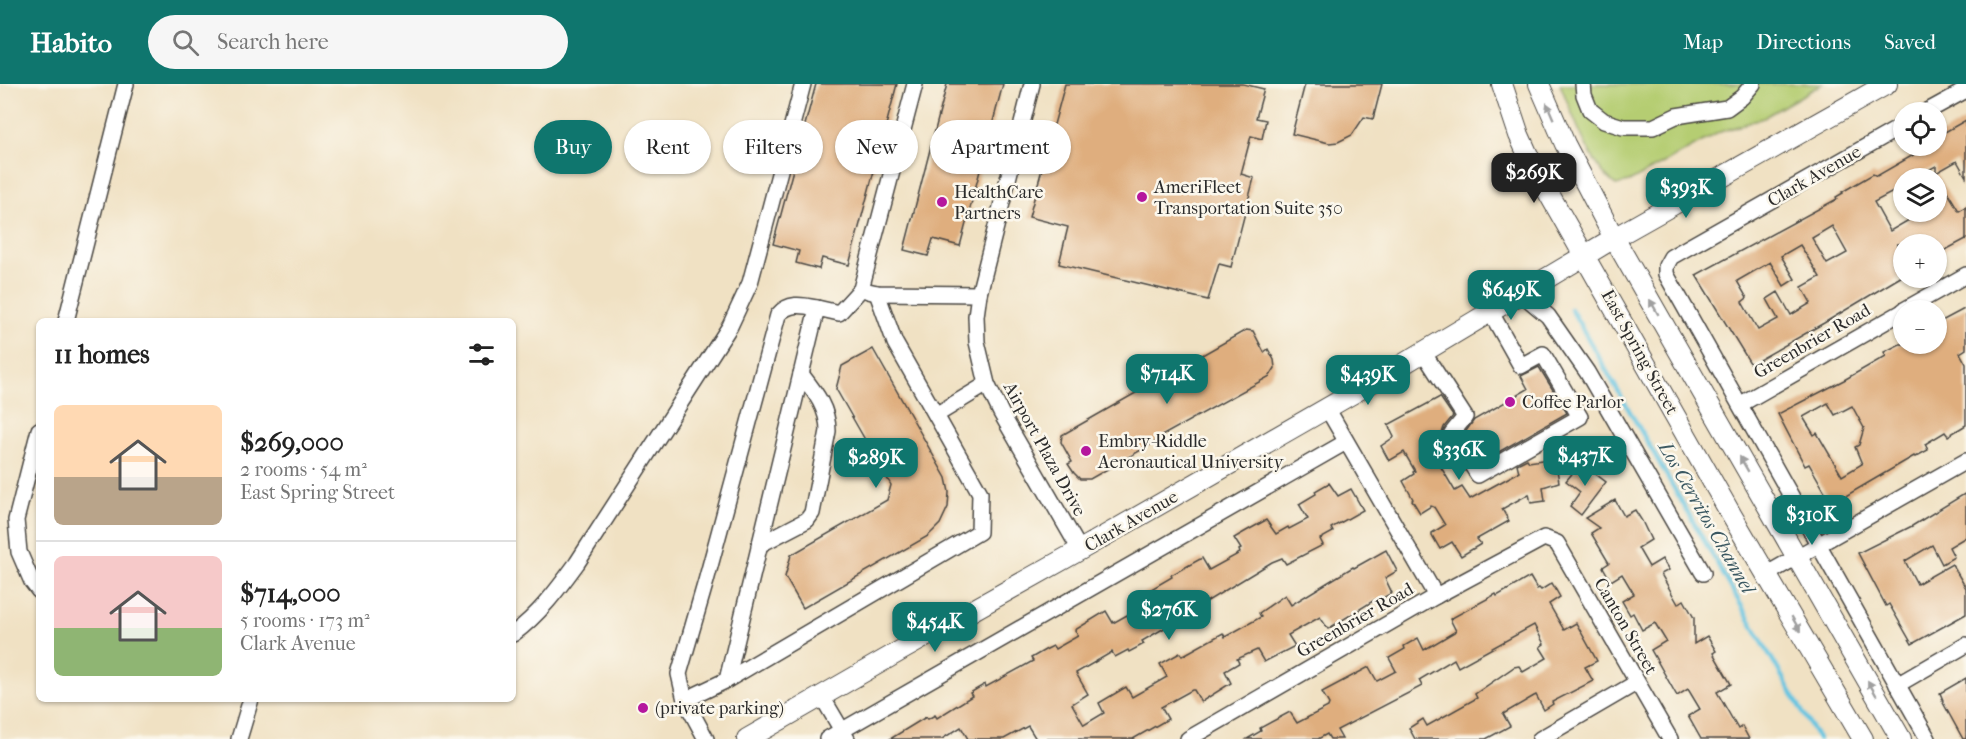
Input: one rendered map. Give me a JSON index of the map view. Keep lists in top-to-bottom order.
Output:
{
  "streets": {
    "main road": ["Clark Avenue", "East Spring Street"],
    "street": ["Greenbrier Road", "Airport Plaza Drive", "Canton Street"]
  },
  "crossings": [
    ["Clark Avenue", "Greenbrier Road"],
    ["Clark Avenue", "East Spring Street"],
    ["Clark Avenue", "Airport Plaza Drive"],
    ["Greenbrier Road", "Canton Street"]
  ],
  "water": ["Los Cerritos Channel"],
  "places": [
    "AmeriFleet Transportation Suite 350",
    "HealthCare Partners",
    "Coffee Parlor",
    "Embry-Riddle Aeronautical University",
    "(private parking)"
  ],
  "page": {
    "header": "Habito",
    "search": "Search here",
    "nav": ["Map", "Directions", "Saved"],
    "map_buttons": ["+", "−"],
    "chip": [
      "Buy",
      "Rent",
      "Filters",
      "New",
      "Apartment"
    ],
    "price": [
      "$269K",
      "$393K",
      "$649K",
      "$714K",
      "$439K",
      "$336K",
      "$437K",
      "$289K",
      "$310K",
      "$276K",
      "$454K"
    ],
    "heading": "11 homes",
    "list": [
      {
        "name": "$269,000",
        "note": "2 rooms · 54 m² · East Spring Street"
      },
      {
        "name": "$714,000",
        "note": "5 rooms · 173 m² · Clark Avenue"
      }
    ]
  }
}
